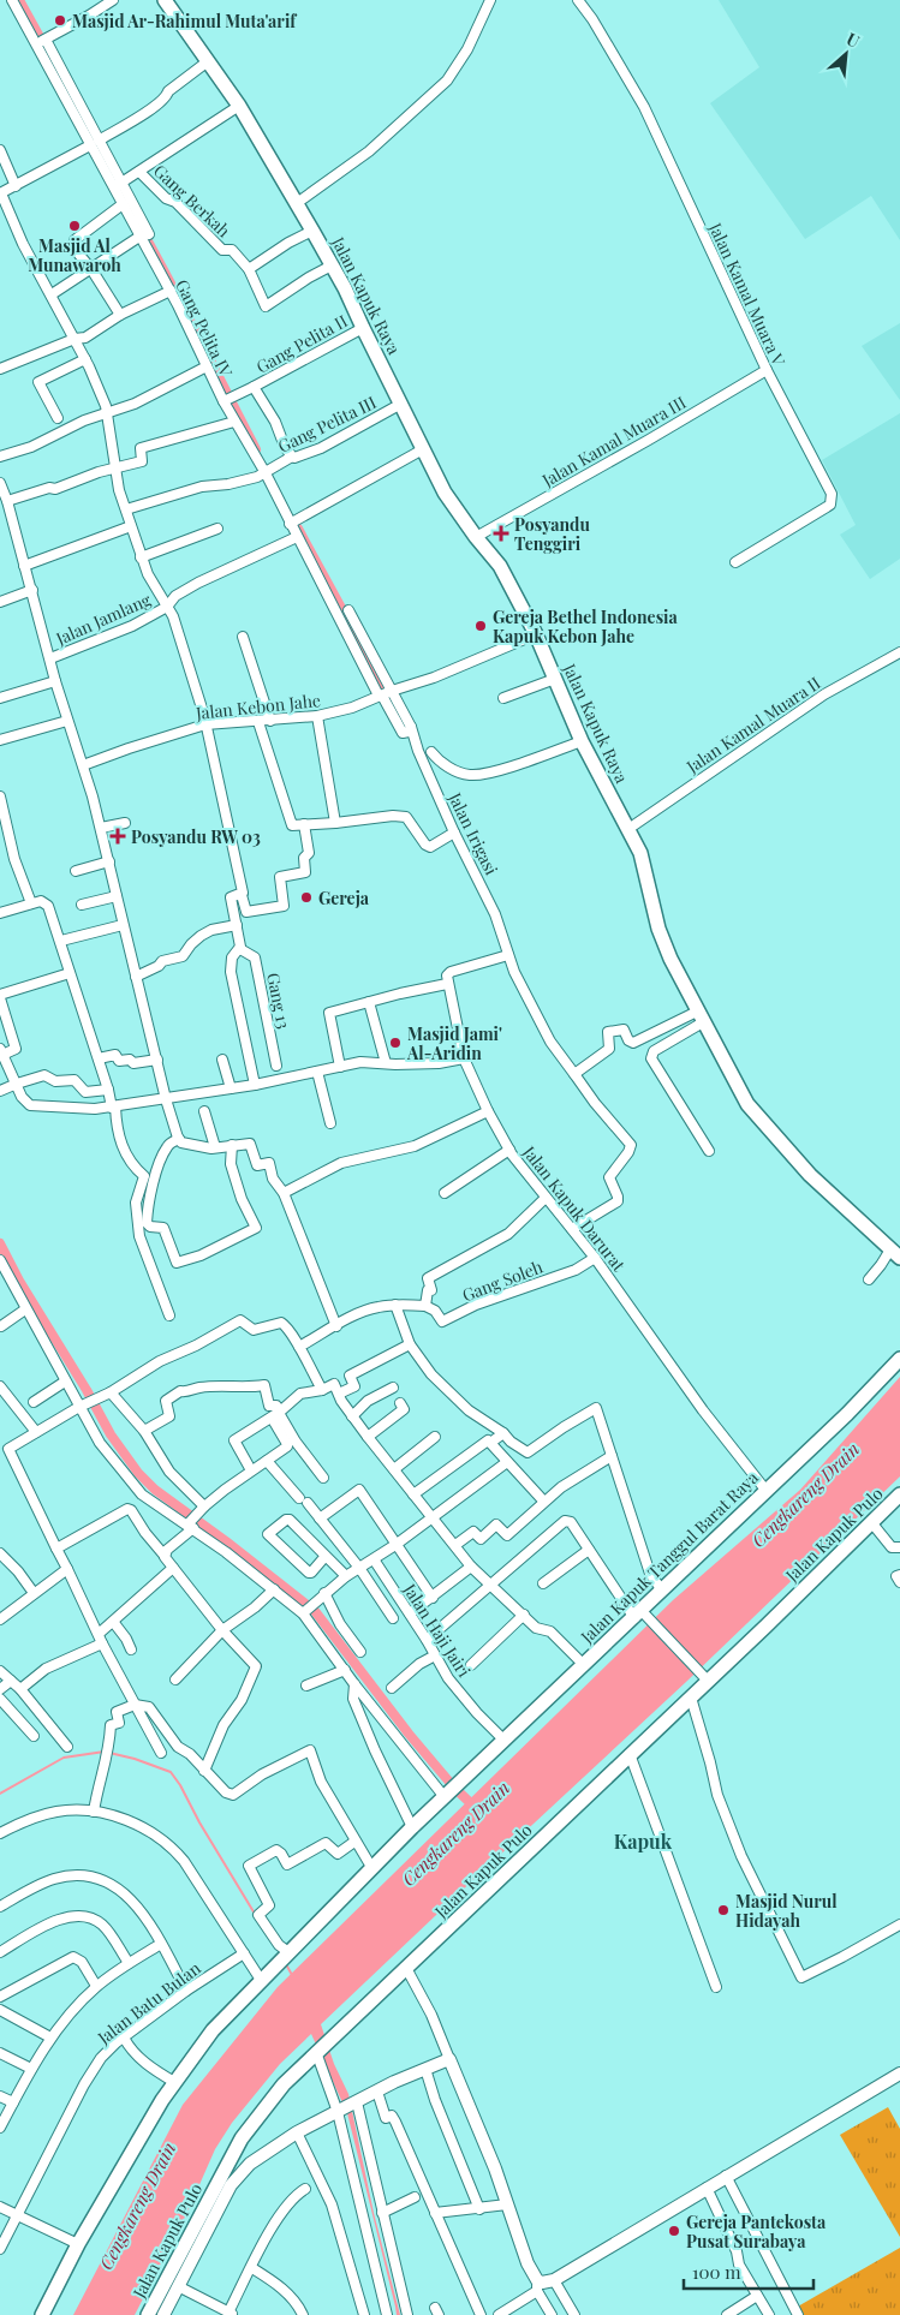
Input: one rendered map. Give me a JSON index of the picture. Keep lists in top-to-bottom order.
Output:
{
  "streets": {
    "main road": ["Jalan Kapuk Raya", "Jalan Kapuk Pulo", "Jalan Kapuk Tanggul Barat Raya"],
    "street": [
      "Gang Berkah",
      "Jalan Kamal Muara V",
      "Gang Pelita IV",
      "Gang Pelita II",
      "Gang Pelita III",
      "Jalan Kamal Muara III",
      "Jalan Jamlang",
      "Jalan Kebon Jahe",
      "Jalan Kamal Muara II",
      "Jalan Irigasi",
      "Gang 13",
      "Jalan Kapuk Darurat",
      "Gang Soleh",
      "Jalan Haji Jairi",
      "Jalan Batu Bulan"
    ]
  },
  "crossings": [
    ["Gang Berkah", "Jalan Kapuk Raya"],
    ["Jalan Kamal Muara V", "Jalan Kamal Muara III"],
    ["Jalan Kapuk Raya", "Gang Pelita II"],
    ["Jalan Kapuk Raya", "Gang Pelita III"],
    ["Jalan Kapuk Raya", "Jalan Kamal Muara III"],
    ["Jalan Kapuk Raya", "Jalan Kebon Jahe"],
    ["Jalan Kapuk Raya", "Jalan Kamal Muara II"],
    ["Gang Pelita IV", "Gang Pelita II"],
    ["Gang Pelita IV", "Gang Pelita III"],
    ["Gang Pelita IV", "Jalan Jamlang"],
    ["Gang Pelita IV", "Jalan Kebon Jahe"],
    ["Gang Pelita IV", "Jalan Irigasi"],
    ["Jalan Kebon Jahe", "Jalan Irigasi"],
    ["Jalan Irigasi", "Jalan Kapuk Darurat"],
    ["Jalan Kapuk Darurat", "Gang Soleh"],
    ["Jalan Kapuk Darurat", "Jalan Kapuk Tanggul Barat Raya"],
    ["Jalan Kapuk Tanggul Barat Raya", "Jalan Haji Jairi"]
  ],
  "districts": ["Kapuk"],
  "water": ["Cengkareng Drain"],
  "places": {
    "other": [
      "Masjid Ar-Rahimul Muta'arif",
      "Masjid Al Munawaroh",
      "Gereja Bethel Indonesia Kapuk Kebon Jahe",
      "Gereja",
      "Masjid Jami' Al-Aridin",
      "Masjid Nurul Hidayah",
      "Gereja Pantekosta Pusat Surabaya"
    ],
    "health": ["Posyandu Tenggiri", "Posyandu RW 03"]
  },
  "scale_bar": "100 m",
  "north": "top right"
}
